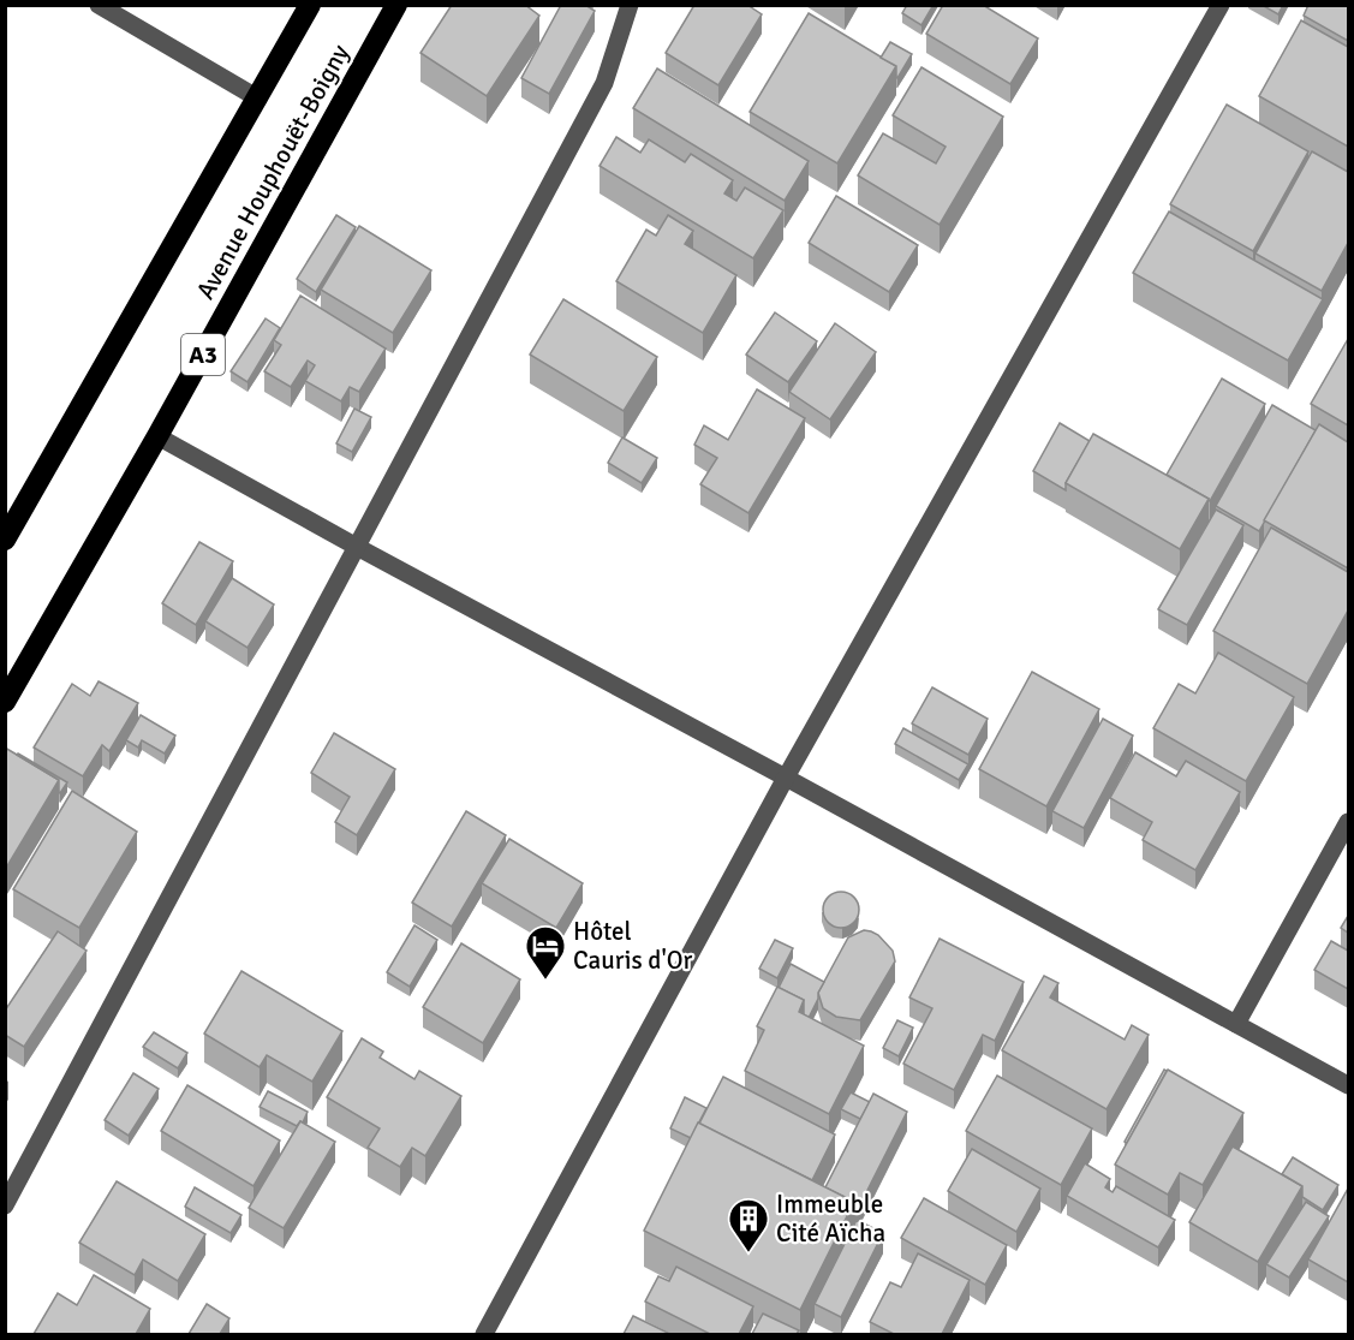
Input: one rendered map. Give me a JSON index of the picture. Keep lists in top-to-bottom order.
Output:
{
  "streets": {
    "highway": ["Avenue Houphouët-Boigny", "A3"]
  },
  "places": {
    "hotel": ["Hôtel Cauris d'Or"],
    "building": ["Immeuble Cité Aïcha"]
  }
}
